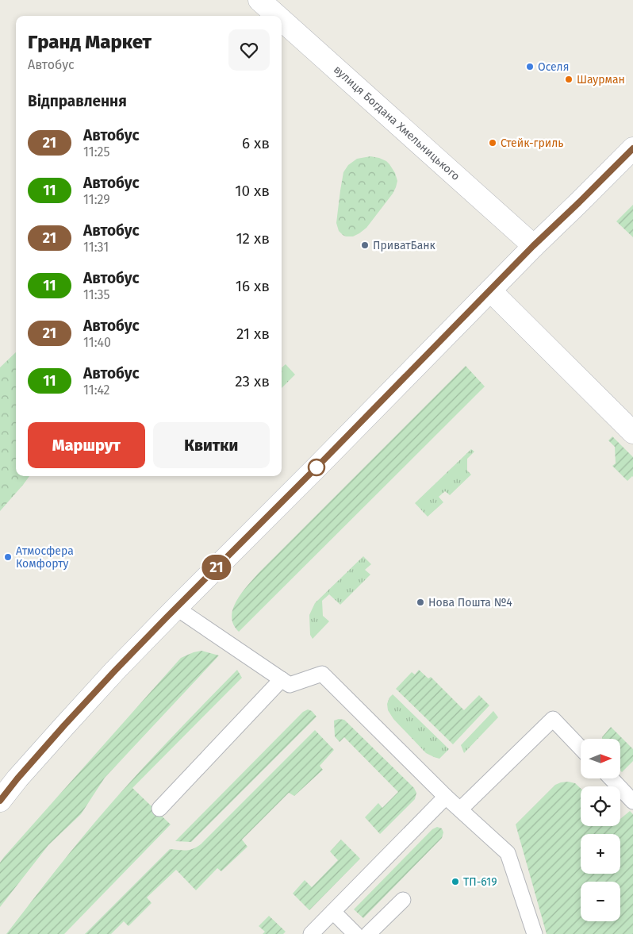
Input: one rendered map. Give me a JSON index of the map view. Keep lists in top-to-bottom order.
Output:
{
  "streets": {
    "main road": ["вулиця Богдана Хмельницького"]
  },
  "places": [
    "Оселя",
    "Шаурман",
    "Стейк-гриль",
    "ПриватБанк",
    "Атмосфера Комфорту",
    "Нова Пошта №4",
    "ТП-619"
  ],
  "lines": ["bus line 21"],
  "north": "right",
  "page": {
    "on_map": "21",
    "heading": [
      ["Гранд Маркет", "Автобус"],
      "Відправлення"
    ],
    "list": [
      {
        "mark": "21",
        "name": "Автобус",
        "note": "11:25",
        "value": "6 хв"
      },
      {
        "mark": "11",
        "name": "Автобус",
        "note": "11:29",
        "value": "10 хв"
      },
      {
        "mark": "21",
        "name": "Автобус",
        "note": "11:31",
        "value": "12 хв"
      },
      {
        "mark": "11",
        "name": "Автобус",
        "note": "11:35",
        "value": "16 хв"
      },
      {
        "mark": "21",
        "name": "Автобус",
        "note": "11:40",
        "value": "21 хв"
      },
      {
        "mark": "11",
        "name": "Автобус",
        "note": "11:42",
        "value": "23 хв"
      }
    ],
    "buttons": ["Маршрут", "Квитки"],
    "map_buttons": ["+", "−"]
  }
}
